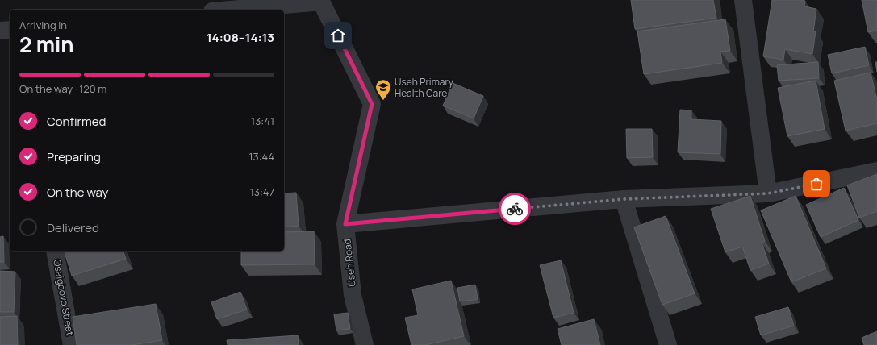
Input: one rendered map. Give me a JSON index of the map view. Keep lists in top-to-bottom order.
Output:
{
  "streets": {
    "street": ["Useh Road", "Osaigbovo Street"]
  },
  "places": {
    "school or university": ["Useh Primary Health Care"]
  },
  "page": {
    "heading": ["2 min", "Arriving in", "14:08–14:13"],
    "bar": "On the way · 120 m",
    "list": [
      ["Confirmed", "13:41"],
      ["Preparing", "13:44"],
      ["On the way", "13:47"],
      "Delivered"
    ]
  }
}
